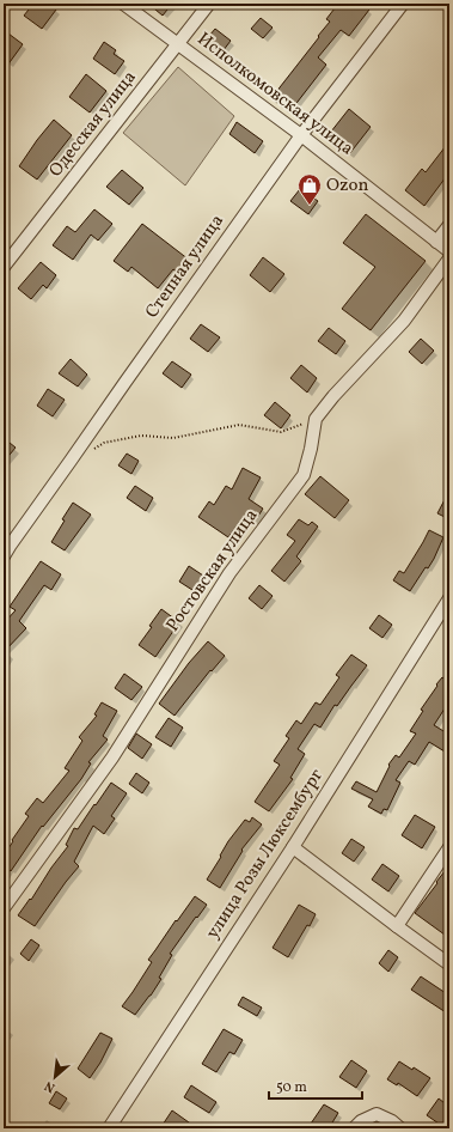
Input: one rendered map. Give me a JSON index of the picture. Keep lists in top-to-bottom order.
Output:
{
  "streets": {
    "street": [
      "Исполкомовская улица",
      "Одесская улица",
      "Степная улица",
      "Ростовская улица",
      "улица Розы Люксембург"
    ]
  },
  "crossings": [
    ["Исполкомовская улица", "Одесская улица"],
    ["Исполкомовская улица", "Степная улица"]
  ],
  "places": {
    "shop": ["Ozon"]
  },
  "scale_bar": "50 m",
  "north": "bottom left"
}
